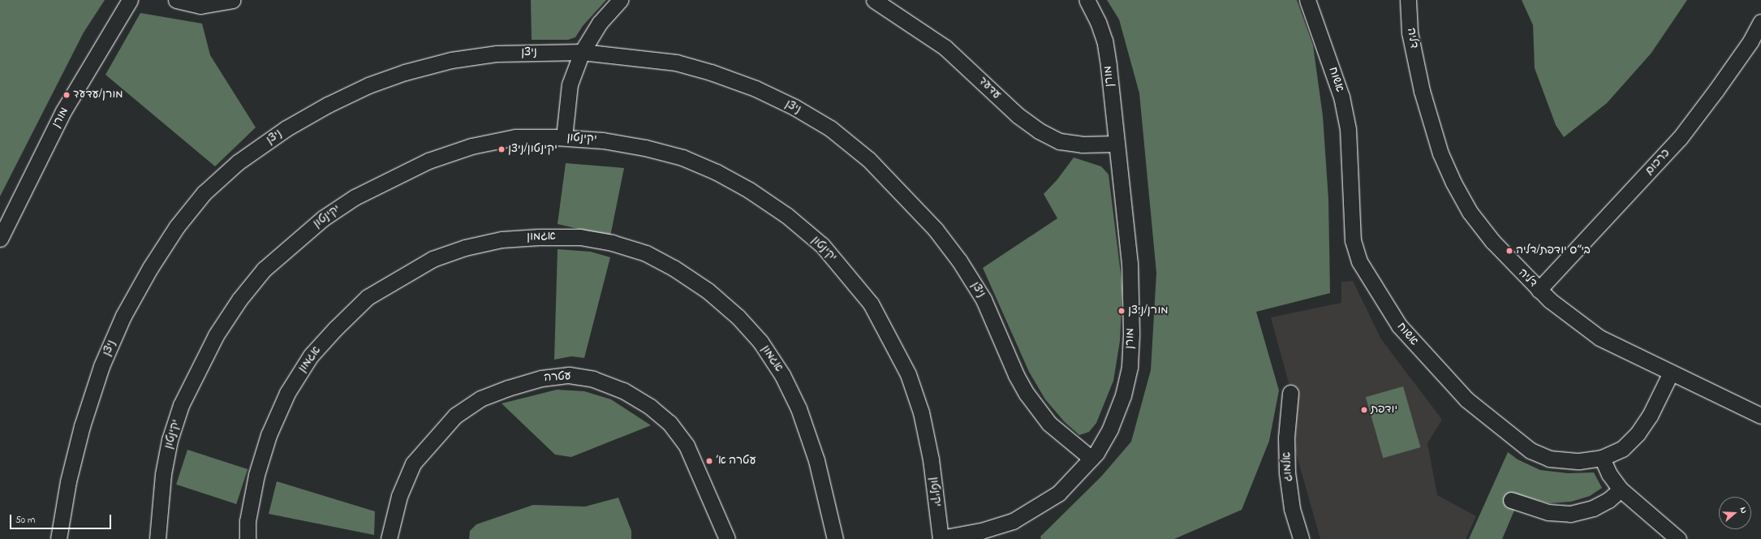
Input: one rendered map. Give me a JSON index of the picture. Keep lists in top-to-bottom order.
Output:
{
  "streets": {
    "street": [
      "דליה",
      "ניצן",
      "מורן",
      "אשוח",
      "עדעד",
      "יקינטון",
      "כרכום",
      "אגמון",
      "עטרה",
      "אלמוג"
    ]
  },
  "crossings": [
    ["דליה", "אשוח"],
    ["דליה", "כרכום"],
    ["ניצן", "מורן"],
    ["מורן", "עדעד"],
    ["מורן", "יקינטון"]
  ],
  "places": [
    "מורן/עדעד",
    "יקינטון/ניצן",
    "בי״ס יודפת/דליה",
    "מורן/ניצן",
    "יודפת",
    "עטרה א׳"
  ],
  "scale_bar": "50 m",
  "north": "right"
}
